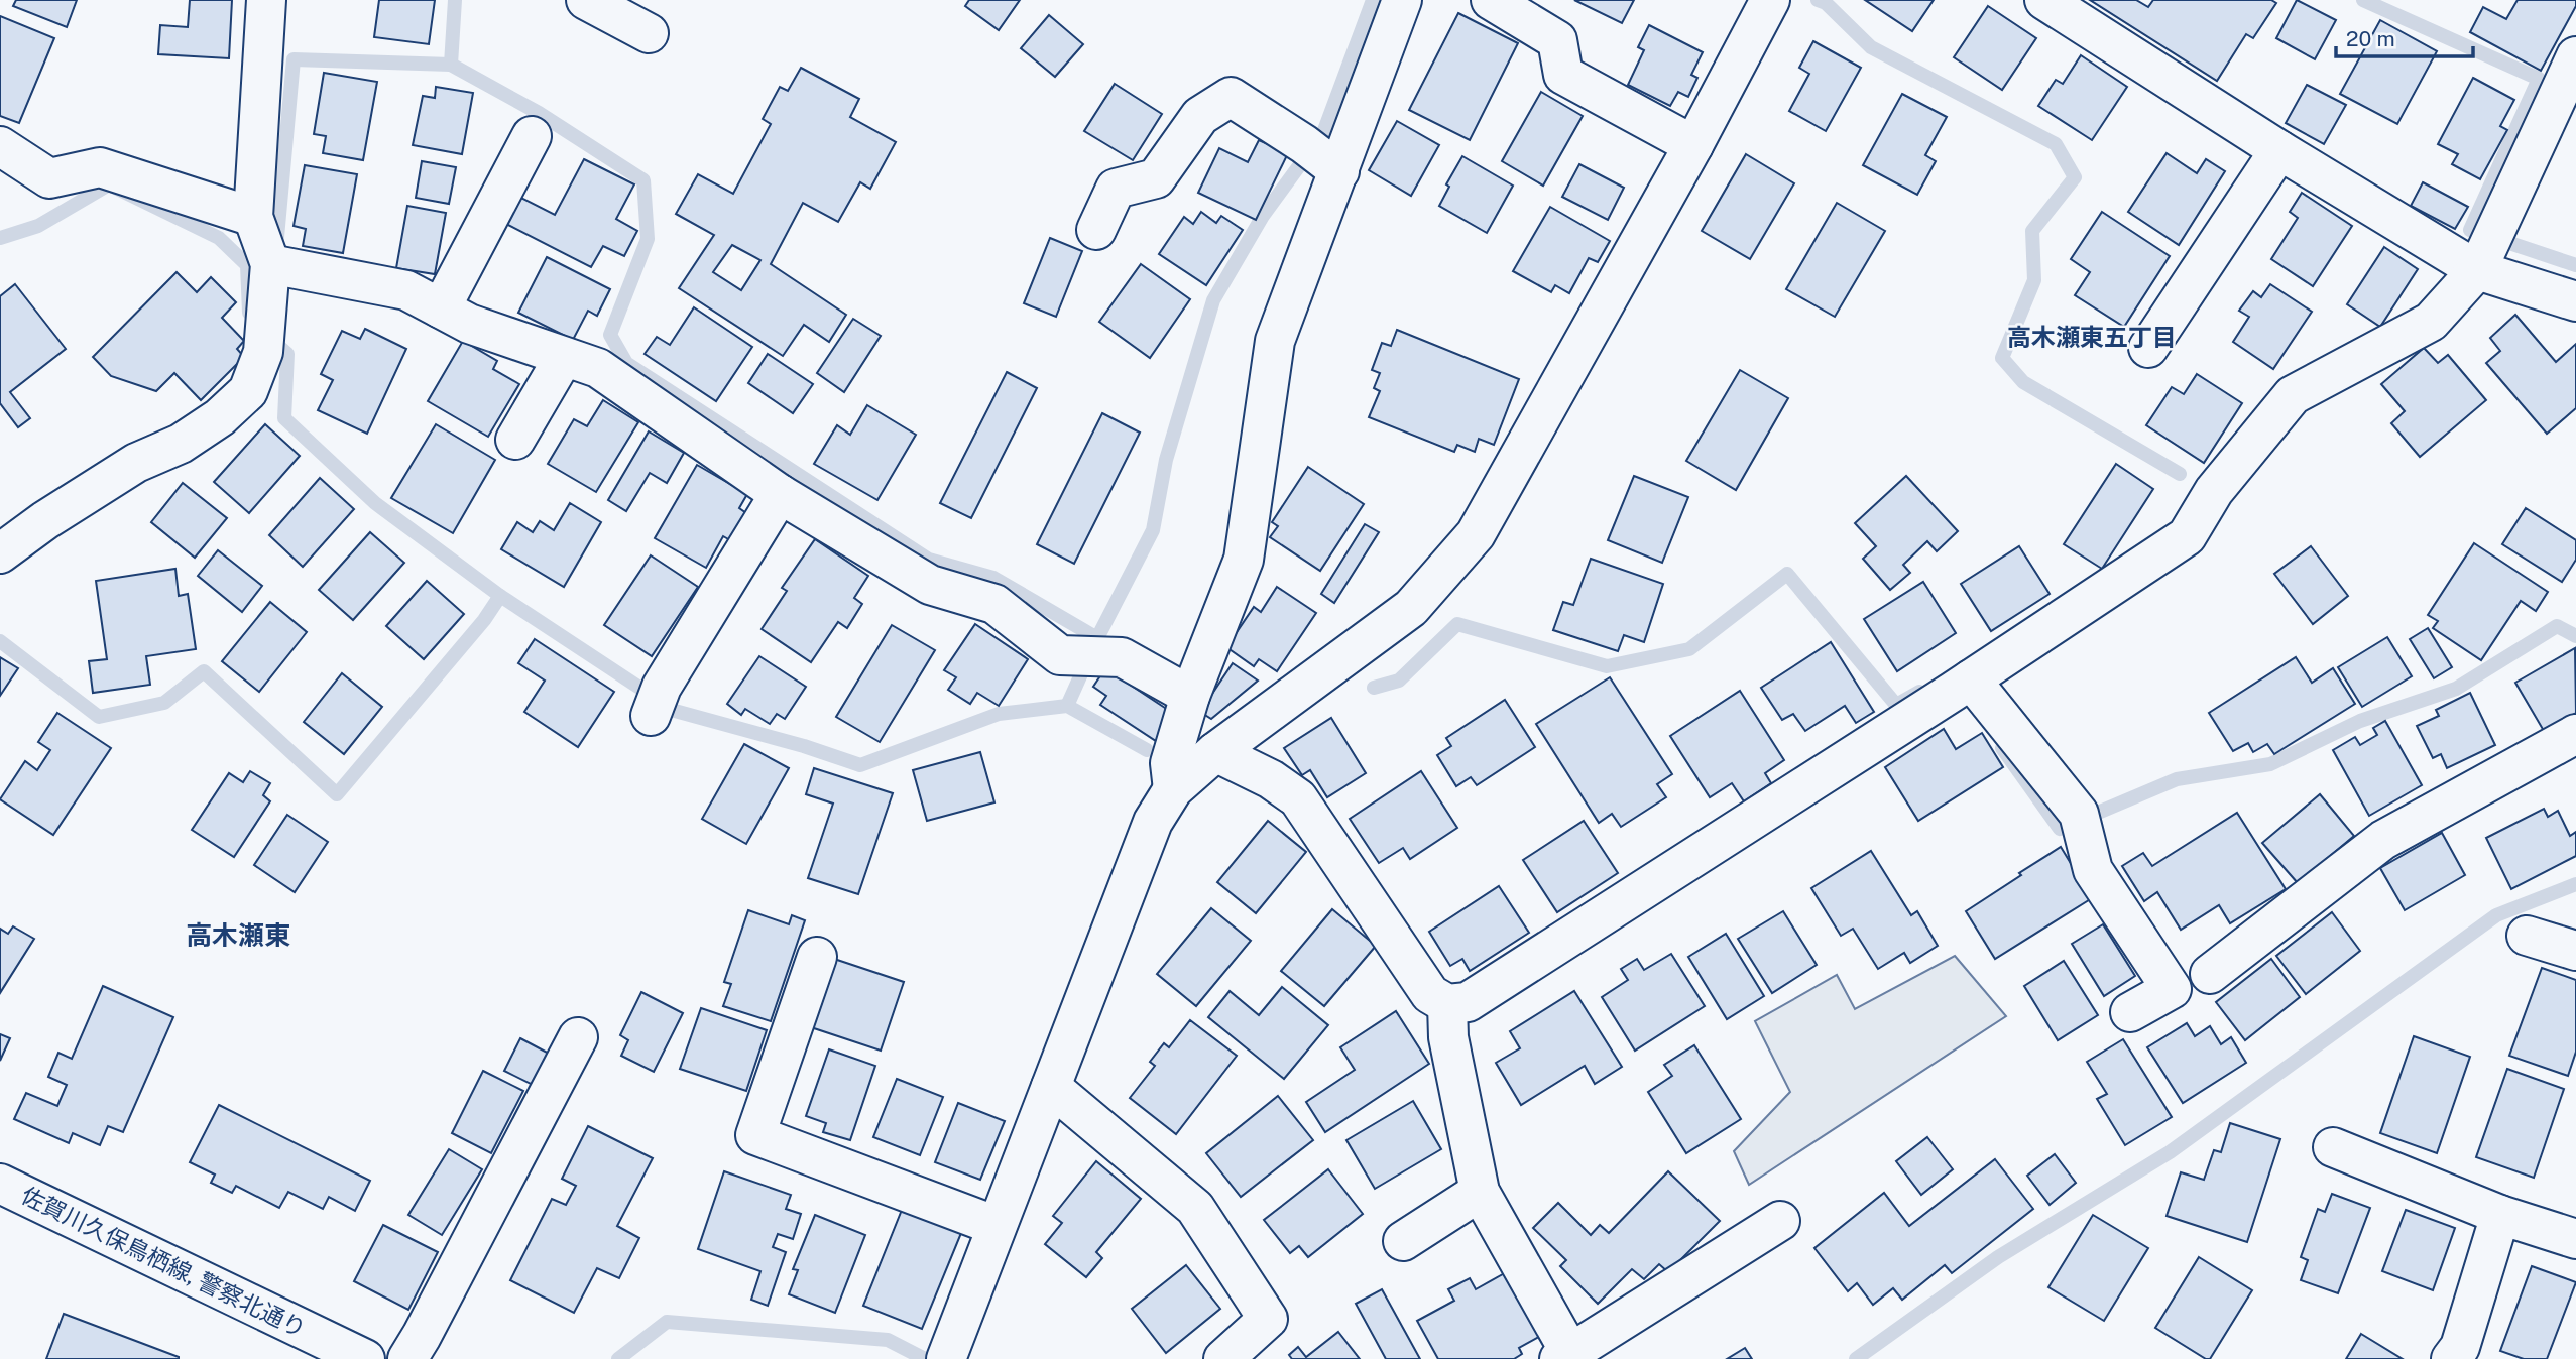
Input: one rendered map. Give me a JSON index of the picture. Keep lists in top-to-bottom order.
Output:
{
  "streets": {
    "street": ["佐賀川久保鳥栖線, 警察北通り"]
  },
  "districts": ["高木瀬東五丁目", "高木瀬東"],
  "scale_bar": "20 m"
}
